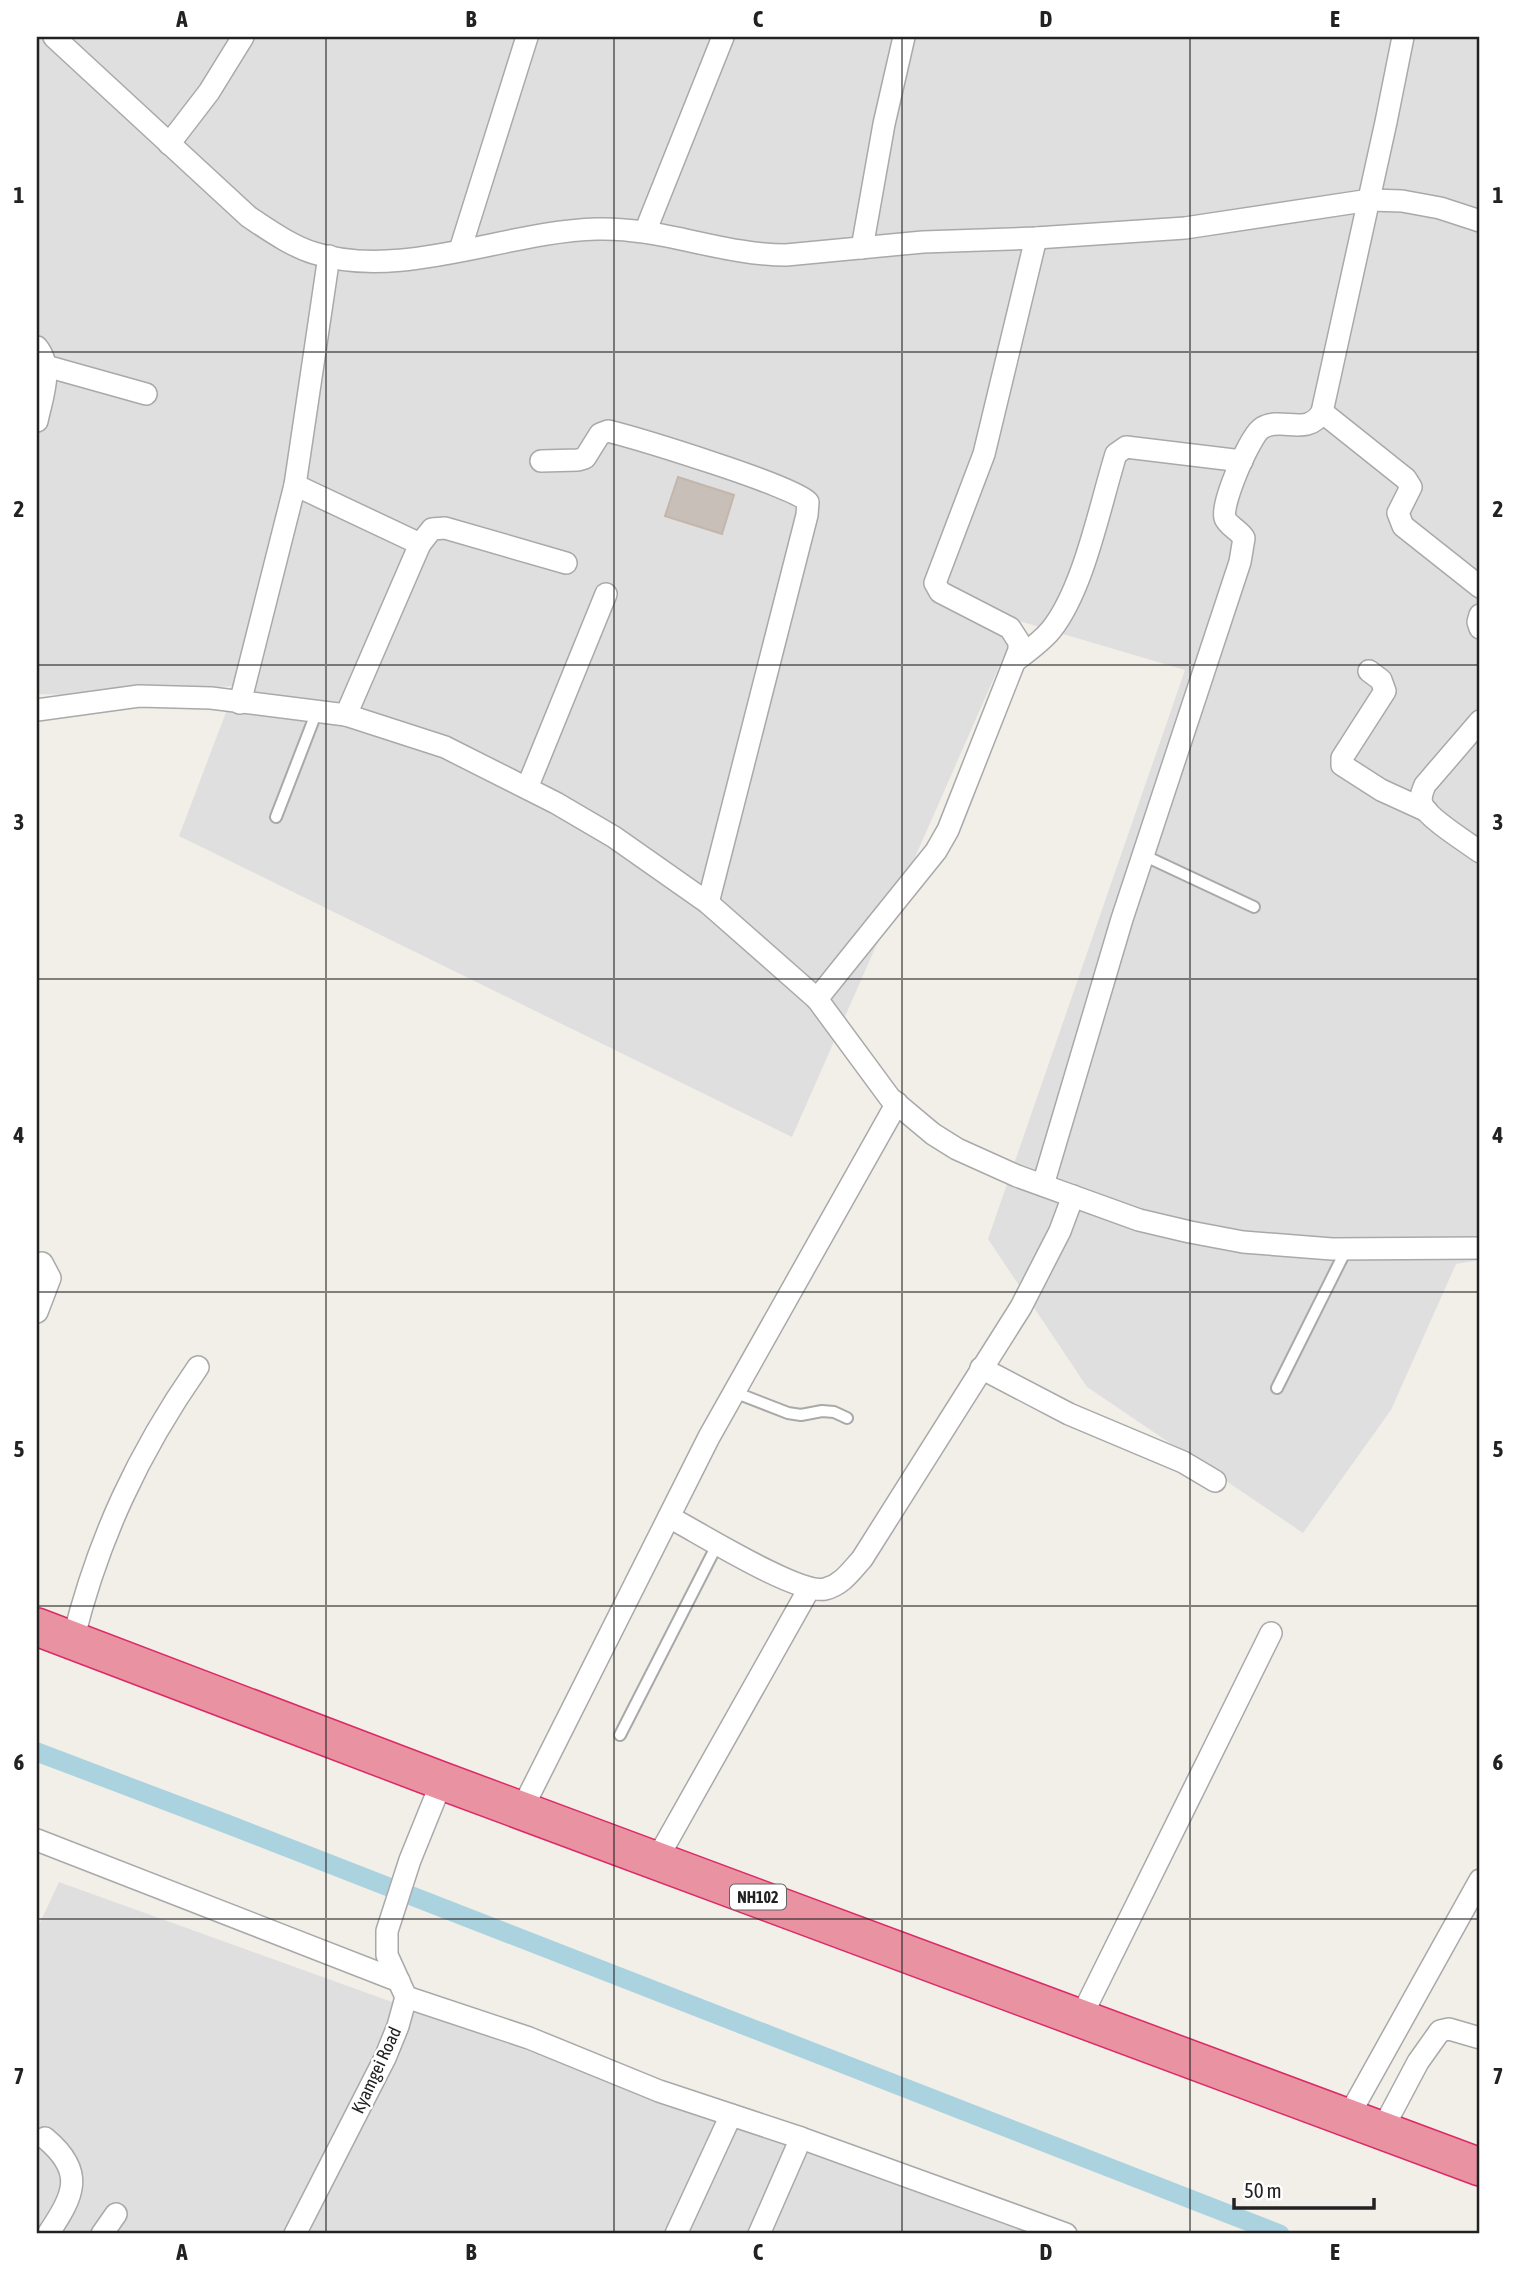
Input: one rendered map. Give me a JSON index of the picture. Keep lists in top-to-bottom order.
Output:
{
  "streets": {
    "highway": ["NH102"],
    "street": ["Kyamgei Road"]
  },
  "scale_bar": "50 m",
  "grid": {
    "columns": [
      "A",
      "B",
      "C",
      "D",
      "E"
    ],
    "rows": [
      "1",
      "2",
      "3",
      "4",
      "5",
      "6",
      "7"
    ]
  }
}
